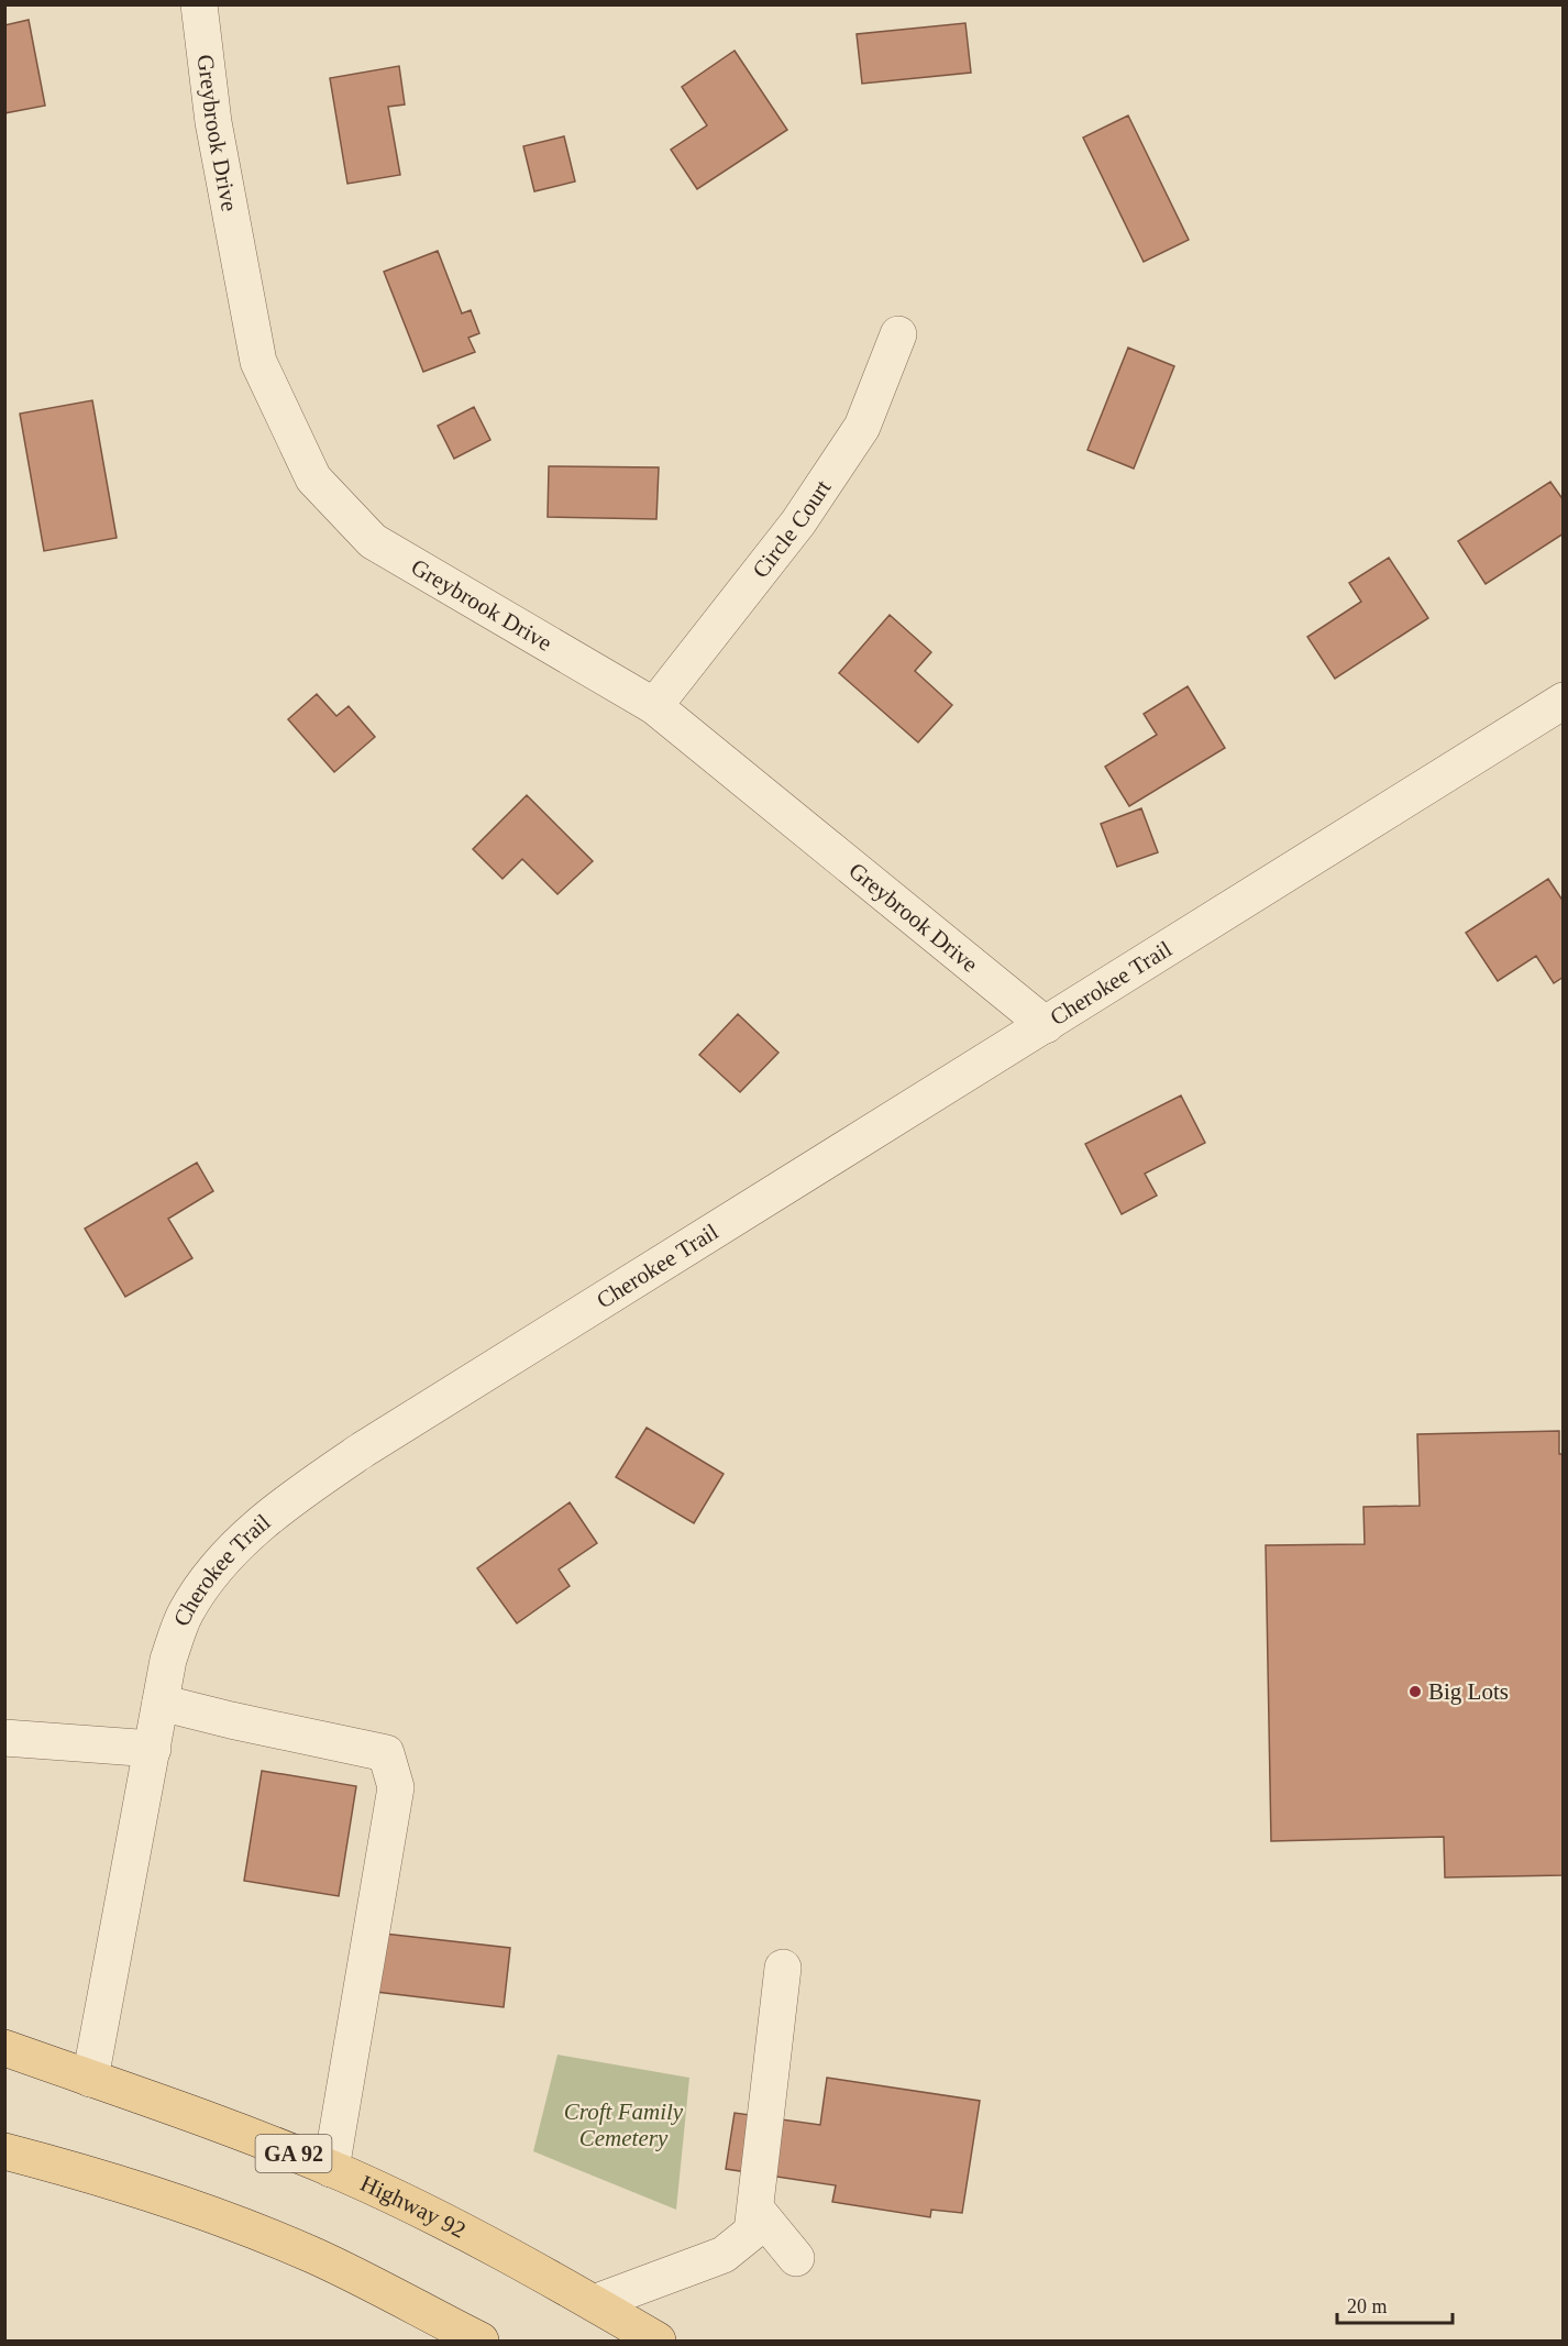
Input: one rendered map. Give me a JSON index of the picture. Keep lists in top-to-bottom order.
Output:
{
  "streets": {
    "main road": ["GA 92", "Highway 92"],
    "street": ["Greybrook Drive", "Circle Court", "Cherokee Trail"]
  },
  "crossings": [
    ["Greybrook Drive", "Circle Court"],
    ["Greybrook Drive", "Cherokee Trail"],
    ["Cherokee Trail", "Highway 92"]
  ],
  "parks": ["Croft Family Cemetery"],
  "places": ["Big Lots"],
  "scale_bar": "20 m"
}
